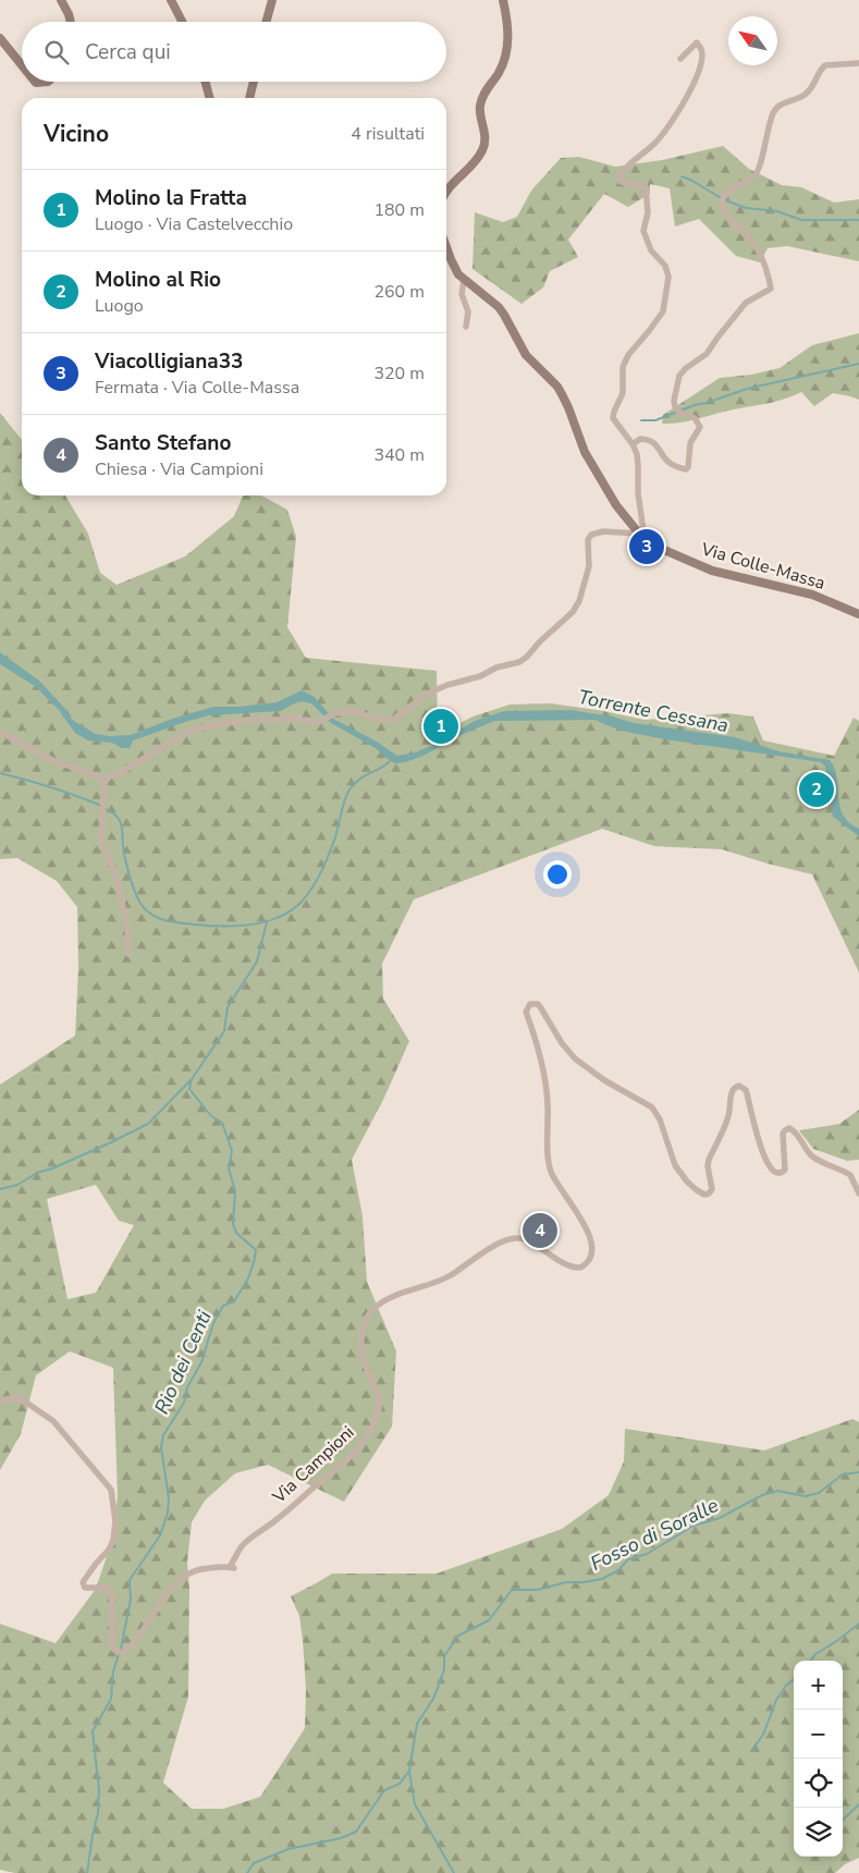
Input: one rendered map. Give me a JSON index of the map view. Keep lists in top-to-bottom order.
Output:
{
  "streets": {
    "street": ["Via Colle-Massa", "Via Campioni"]
  },
  "water": ["Torrente Cessana", "Rio dei Centi", "Fosso di Soralle"],
  "north": "top left",
  "page": {
    "search": "Cerca qui",
    "heading": ["Vicino", "4 risultati"],
    "list": [
      {
        "mark": "1",
        "name": "Molino la Fratta",
        "note": "Luogo · Via Castelvecchio",
        "value": "180 m"
      },
      {
        "mark": "2",
        "name": "Molino al Rio",
        "note": "Luogo",
        "value": "260 m"
      },
      {
        "mark": "3",
        "name": "Viacolligiana33",
        "note": "Fermata · Via Colle-Massa",
        "value": "320 m"
      },
      {
        "mark": "4",
        "name": "Santo Stefano",
        "note": "Chiesa · Via Campioni",
        "value": "340 m"
      }
    ],
    "pins": [
      "3",
      "1",
      "2",
      "4"
    ],
    "map_buttons": ["+", "−"]
  }
}
